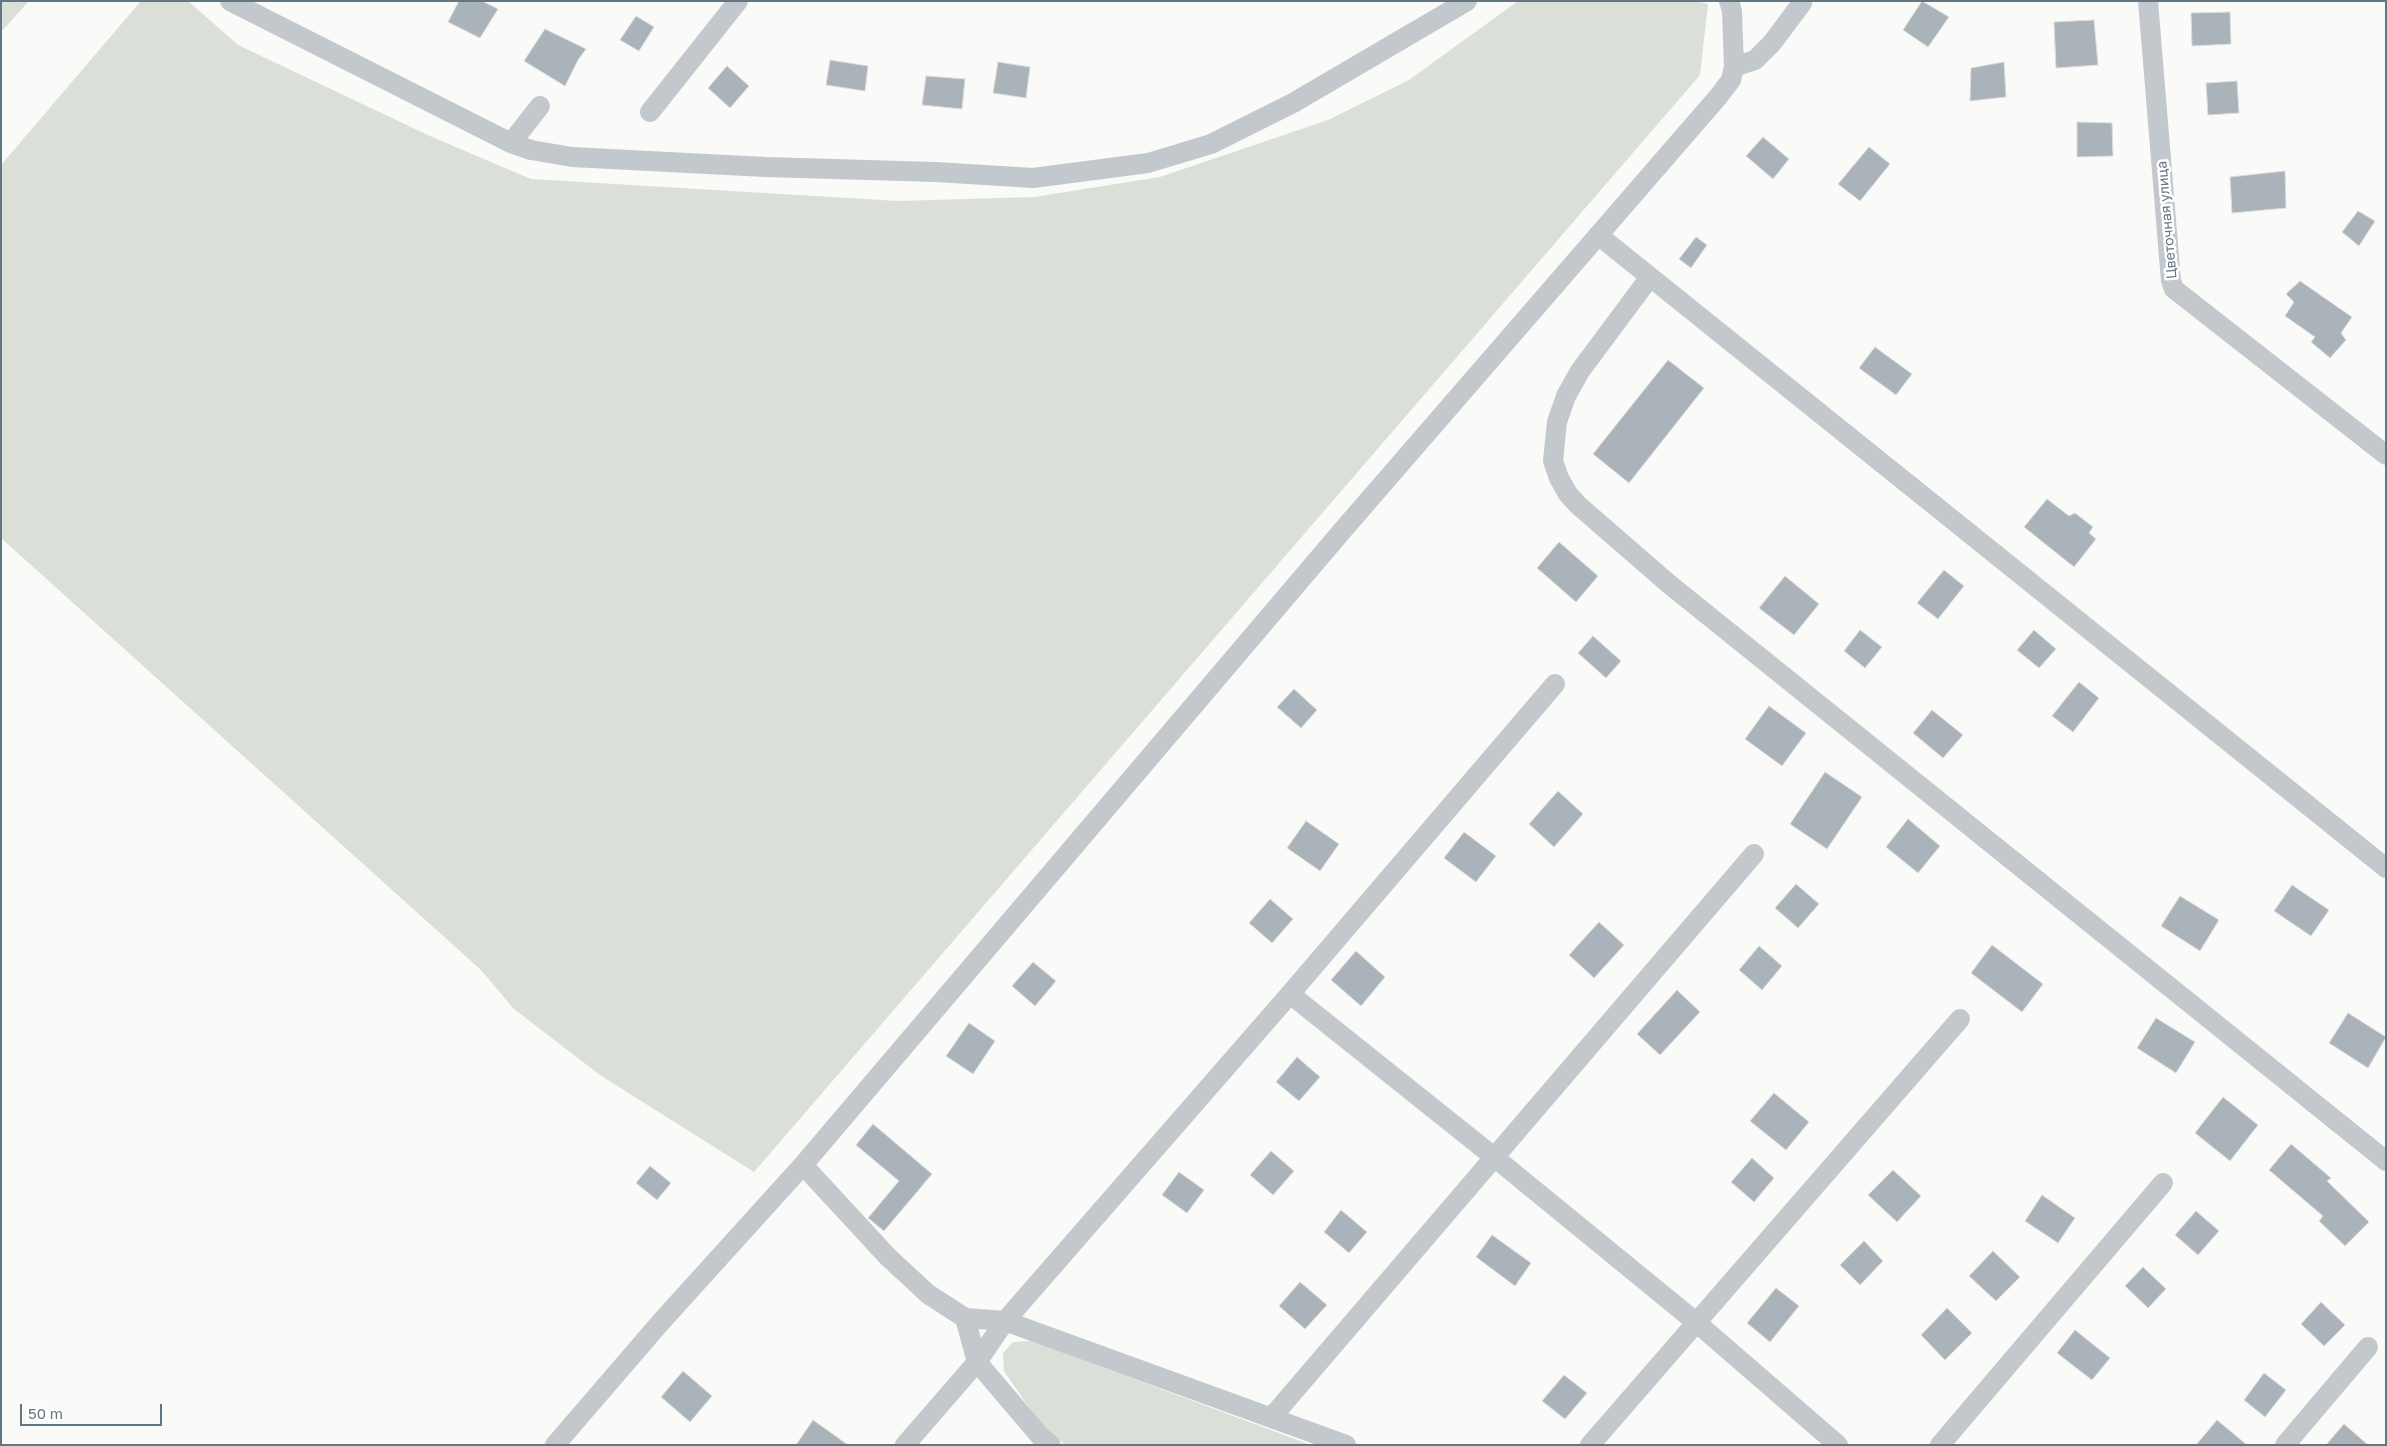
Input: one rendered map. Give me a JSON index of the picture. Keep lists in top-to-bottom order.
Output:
{
  "streets": {
    "street": ["Цветочная улица"]
  },
  "scale_bar": "50 m"
}
